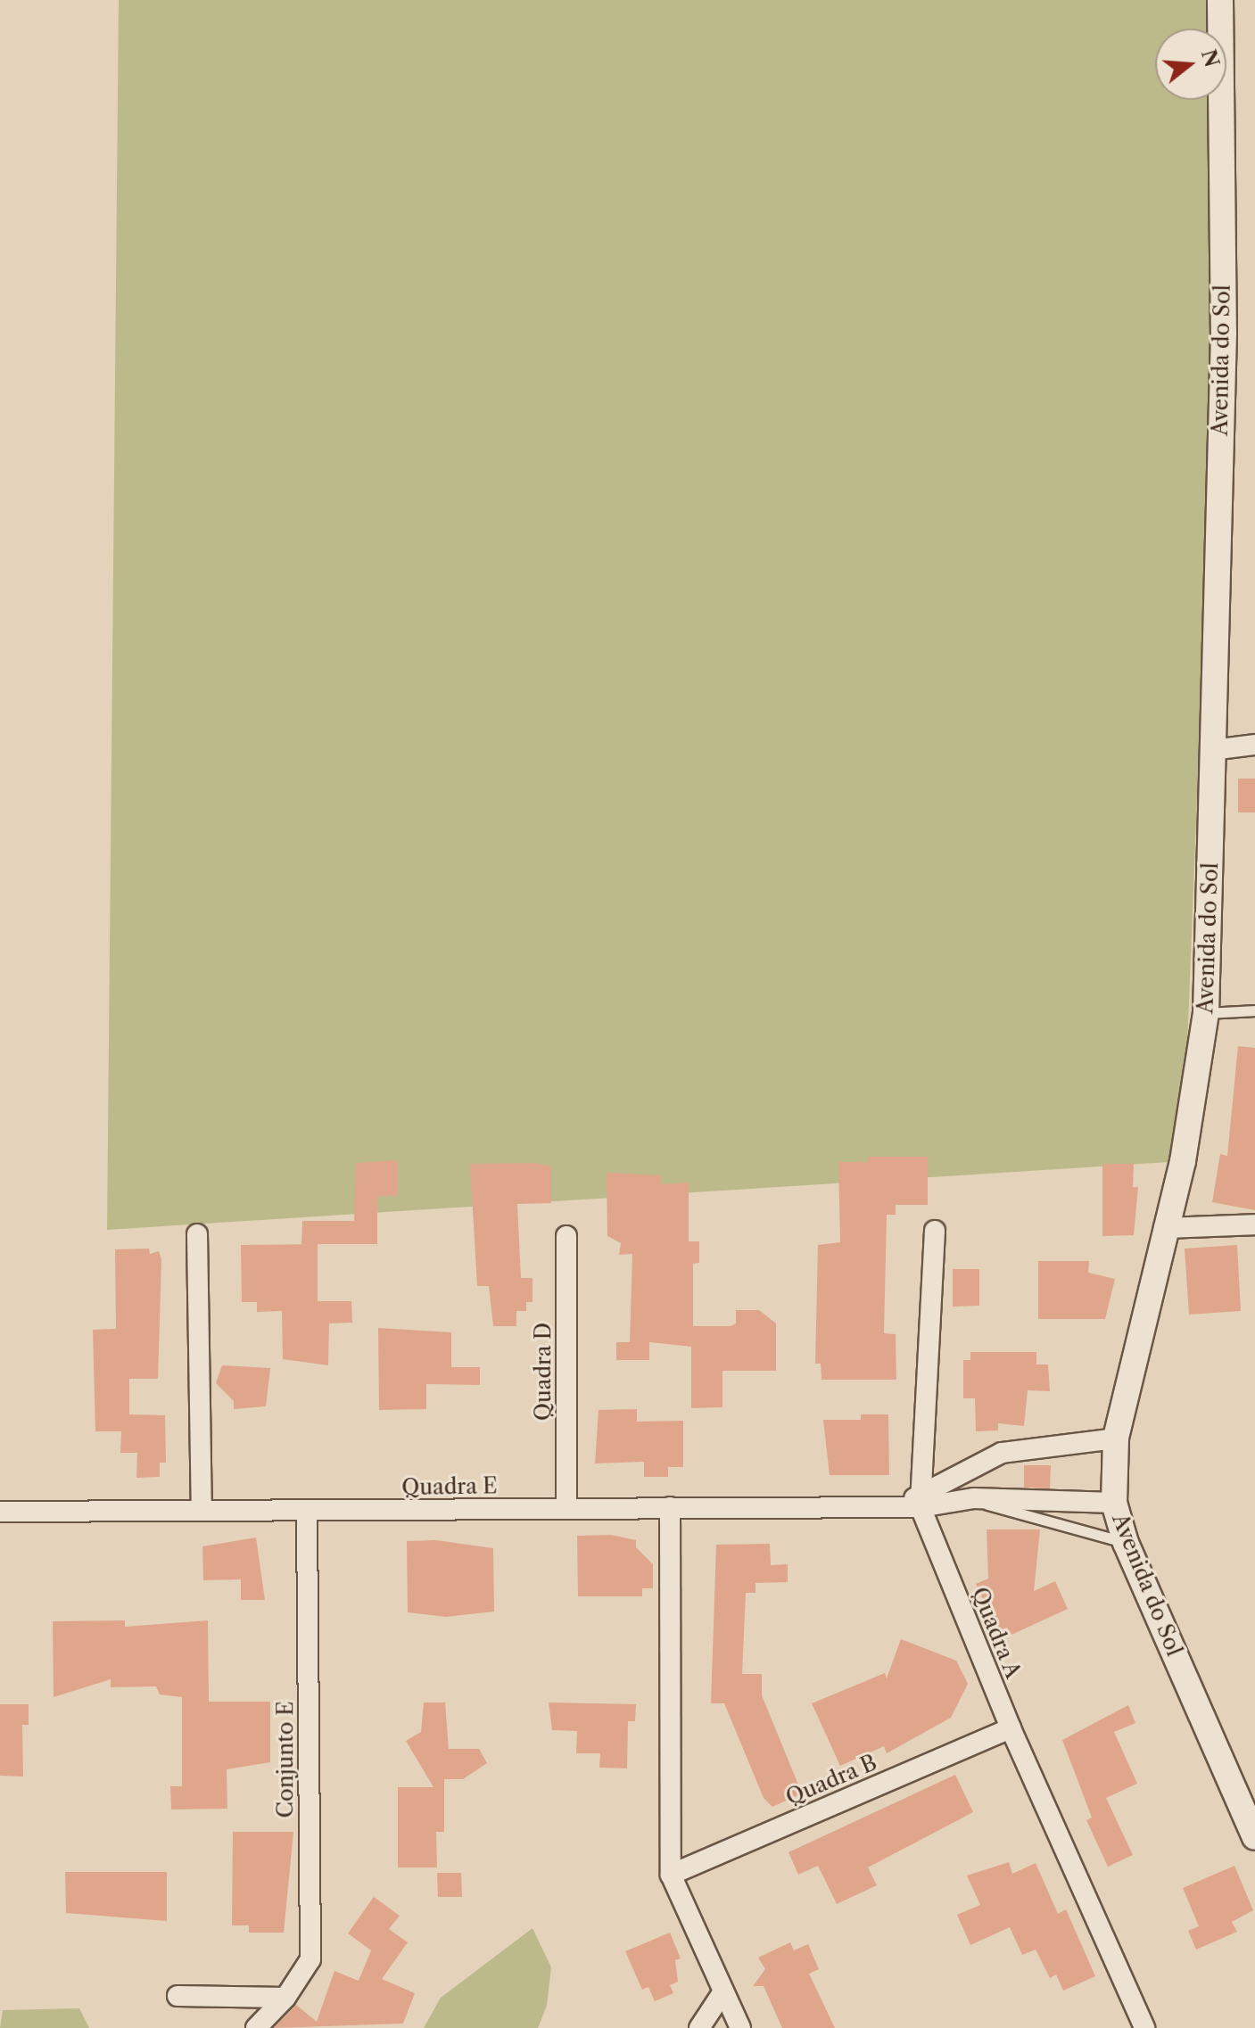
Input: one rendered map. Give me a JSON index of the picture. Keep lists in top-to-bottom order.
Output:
{
  "streets": {
    "street": [
      "Avenida do Sol",
      "Quadra D",
      "Quadra E",
      "Quadra A",
      "Conjunto E",
      "Quadra B"
    ]
  },
  "crossings": [
    ["Avenida do Sol", "Quadra E"],
    ["Quadra D", "Quadra E"],
    ["Quadra E", "Quadra A"],
    ["Quadra E", "Conjunto E"],
    ["Quadra A", "Quadra B"]
  ],
  "north": "right"
}
